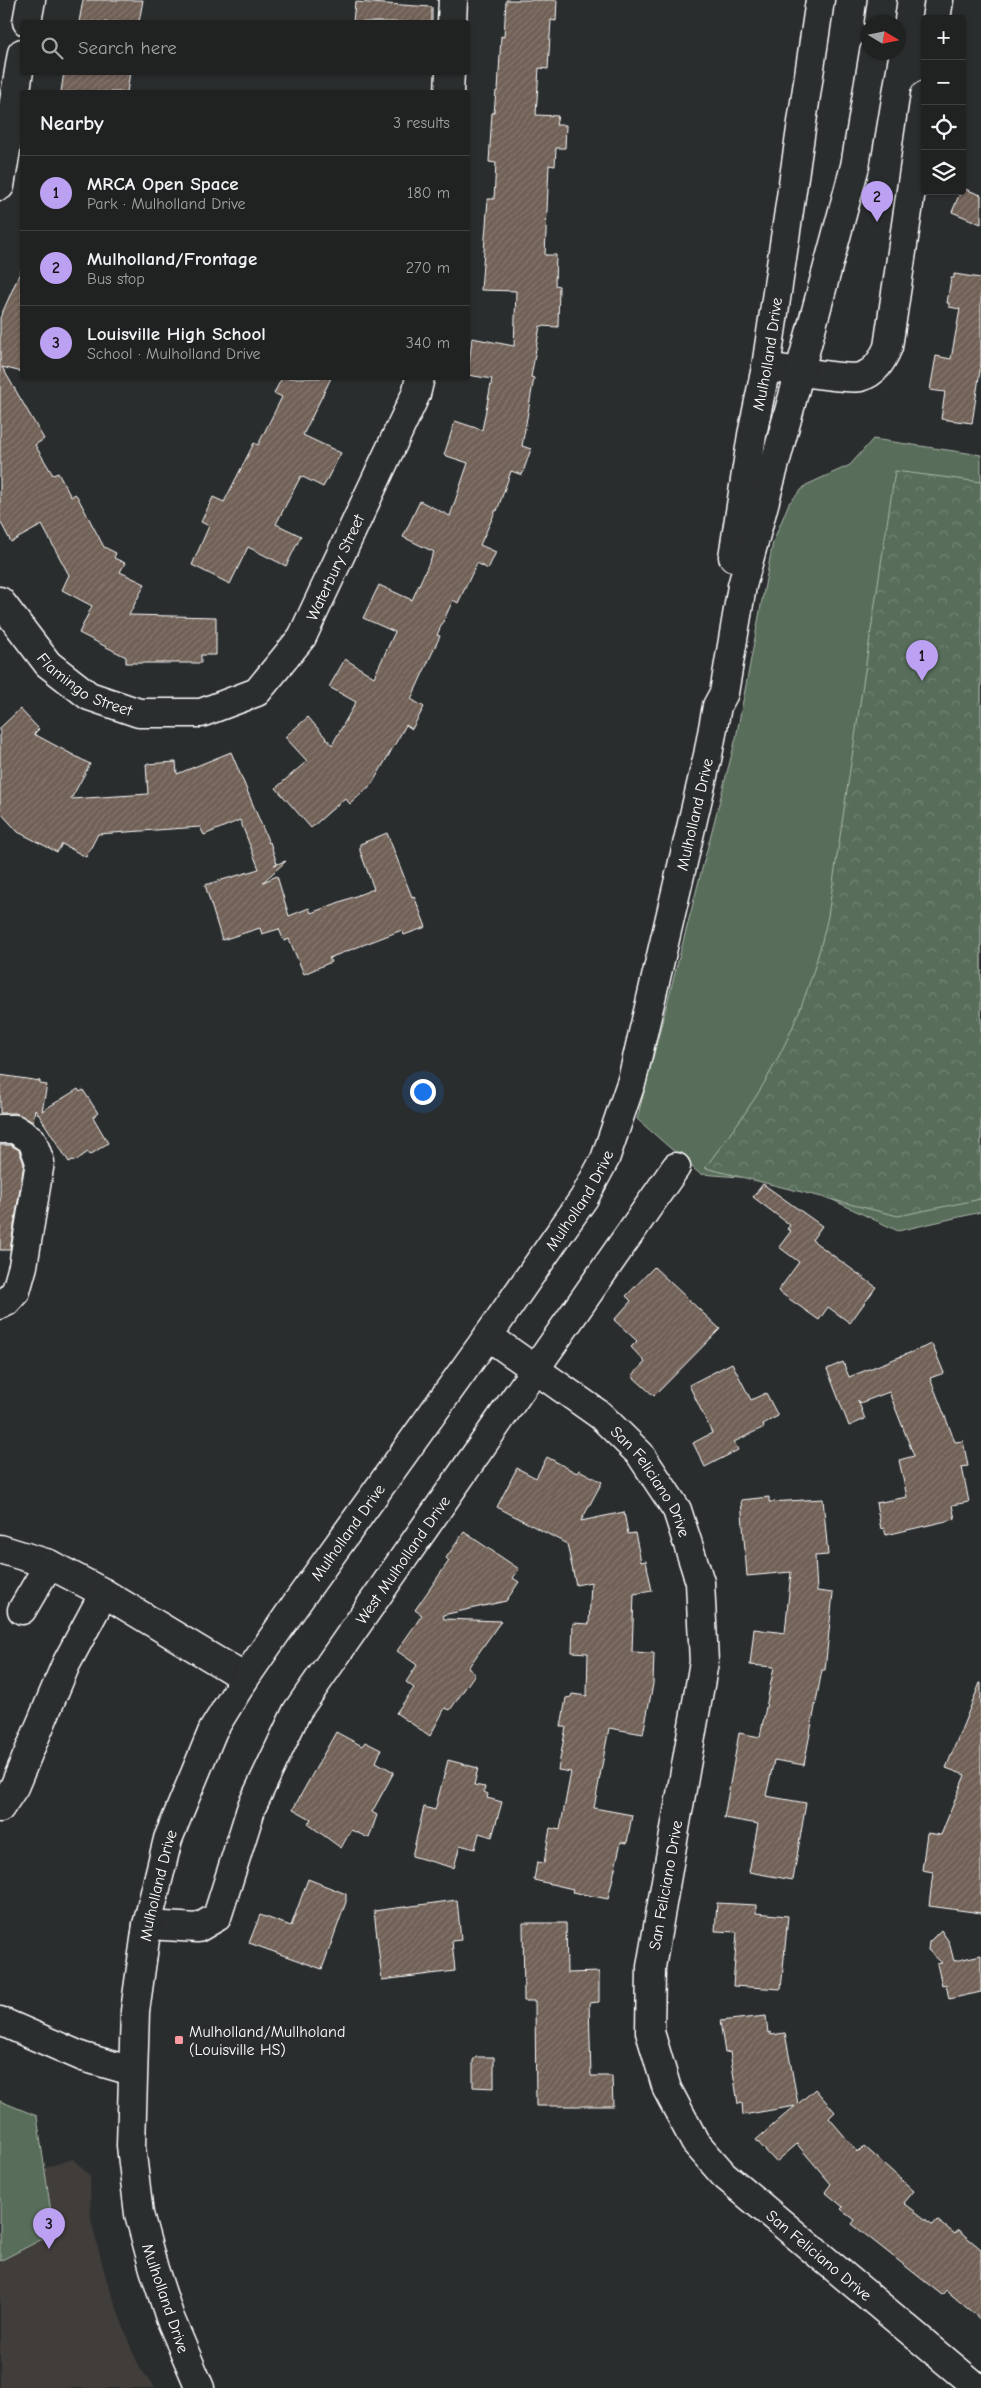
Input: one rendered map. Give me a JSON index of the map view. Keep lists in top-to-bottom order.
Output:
{
  "streets": {
    "street": [
      "Mulholland Drive",
      "Waterbury Street",
      "Flamingo Street",
      "San Feliciano Drive",
      "West Mulholland Drive"
    ]
  },
  "crossings": [
    ["Mulholland Drive", "San Feliciano Drive"],
    ["Mulholland Drive", "West Mulholland Drive"],
    ["Waterbury Street", "Flamingo Street"],
    ["San Feliciano Drive", "West Mulholland Drive"]
  ],
  "places": {
    "transit": ["Mulholland/Mullholand (Louisville HS)"]
  },
  "north": "right",
  "page": {
    "map_buttons": ["+", "−"],
    "search": "Search here",
    "heading": ["Nearby", "3 results"],
    "list": [
      {
        "mark": "1",
        "name": "MRCA Open Space",
        "note": "Park · Mulholland Drive",
        "value": "180 m"
      },
      {
        "mark": "2",
        "name": "Mulholland/Frontage",
        "note": "Bus stop",
        "value": "270 m"
      },
      {
        "mark": "3",
        "name": "Louisville High School",
        "note": "School · Mulholland Drive",
        "value": "340 m"
      }
    ],
    "pins": ["2", "1", "3"]
  }
}
